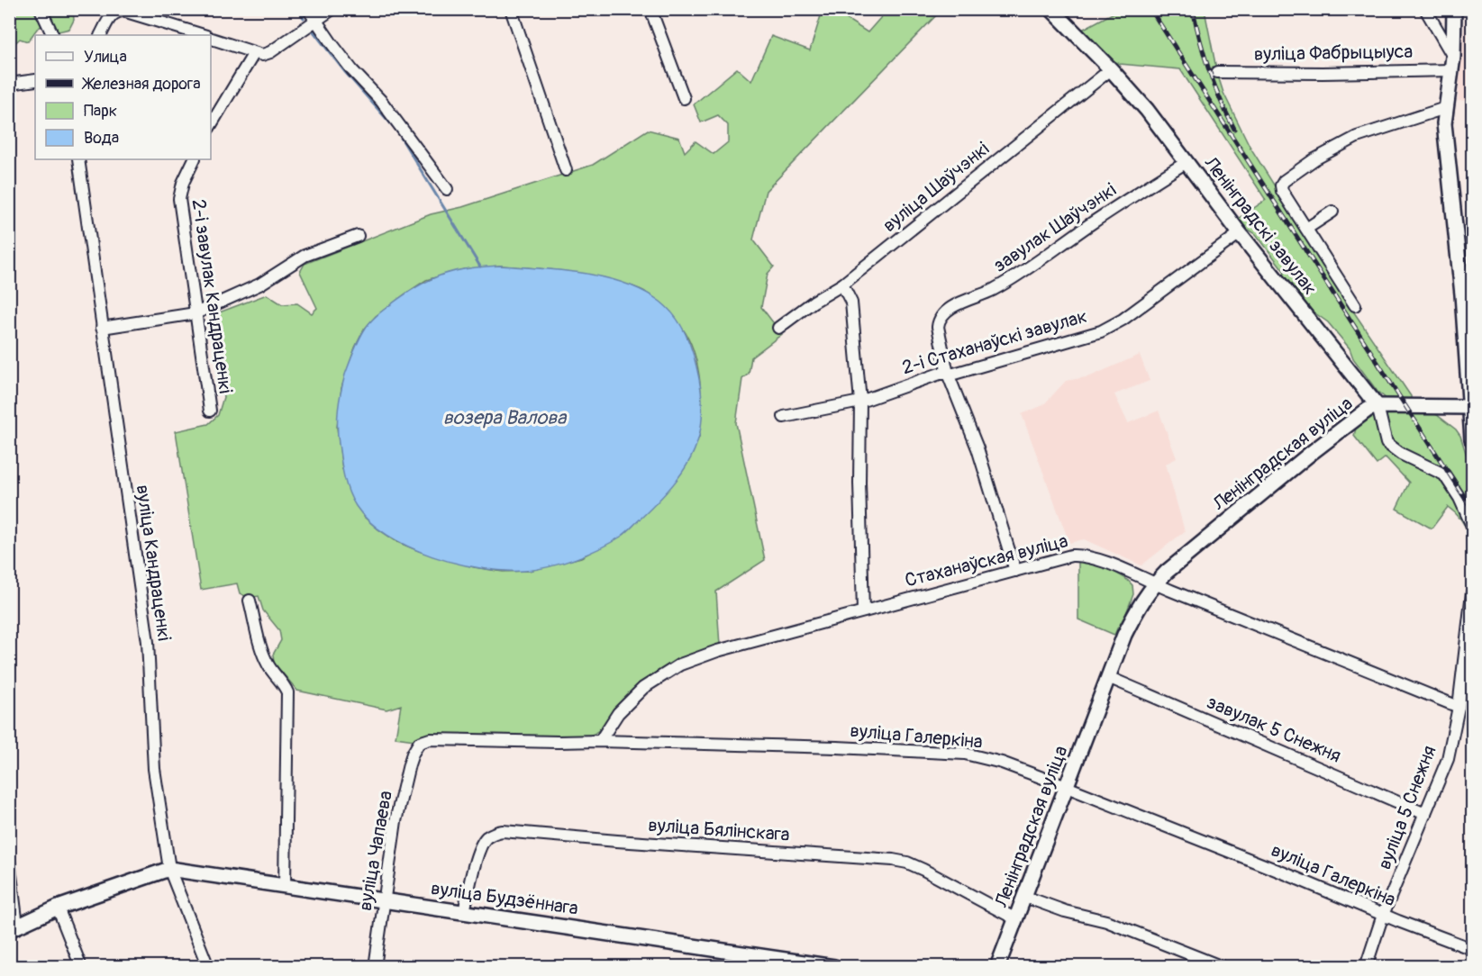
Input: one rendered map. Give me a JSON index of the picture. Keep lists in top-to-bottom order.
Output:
{
  "streets": {
    "street": [
      "вуліца Фабрыцыуса",
      "вуліца Шаўчэнкі",
      "Ленінградскі завулак",
      "завулак Шаўчэнкі",
      "2-і завулак Кандраценкі",
      "2-і Стаханаўскі завулак",
      "Ленінградская вуліца",
      "Стаханаўская вуліца",
      "вуліца Кандраценкі",
      "завулак 5 Снежня",
      "вуліца Галеркіна",
      "вуліца 5 Снежня",
      "вуліца Бялінскага",
      "вуліца Чапаева",
      "вуліца Будзённага"
    ]
  },
  "crossings": [
    ["вуліца Шаўчэнкі", "Ленінградскі завулак"],
    ["Ленінградскі завулак", "завулак Шаўчэнкі"],
    ["Ленінградскі завулак", "2-і Стаханаўскі завулак"],
    ["Ленінградскі завулак", "Ленінградская вуліца"],
    ["завулак Шаўчэнкі", "2-і Стаханаўскі завулак"],
    ["Ленінградская вуліца", "Стаханаўская вуліца"],
    ["Ленінградская вуліца", "завулак 5 Снежня"],
    ["Ленінградская вуліца", "вуліца Галеркіна"],
    ["Ленінградская вуліца", "вуліца Бялінскага"],
    ["Стаханаўская вуліца", "вуліца Галеркіна"],
    ["Стаханаўская вуліца", "вуліца 5 Снежня"],
    ["вуліца Кандраценкі", "вуліца Будзённага"],
    ["завулак 5 Снежня", "вуліца 5 Снежня"],
    ["вуліца Галеркіна", "вуліца 5 Снежня"],
    ["вуліца Галеркіна", "вуліца Чапаева"],
    ["вуліца Бялінскага", "вуліца Будзённага"],
    ["вуліца Чапаева", "вуліца Будзённага"]
  ],
  "water": ["возера Валова"],
  "legend": [
    "Улица",
    "Железная дорога",
    "Парк",
    "Вода"
  ]
}
